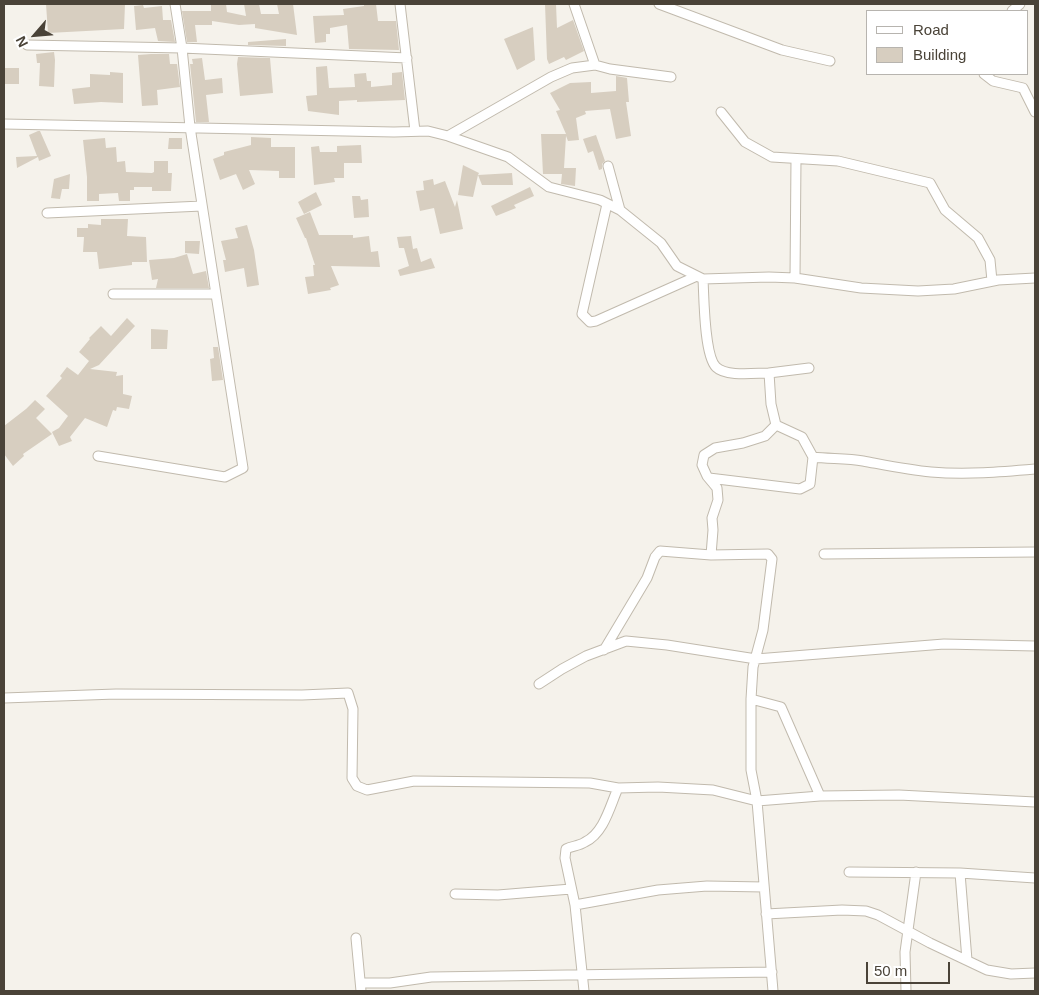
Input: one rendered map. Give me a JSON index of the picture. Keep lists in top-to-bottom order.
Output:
{
  "legend": ["Road", "Building"],
  "scale_bar": "50 m",
  "north": "bottom left"
}
